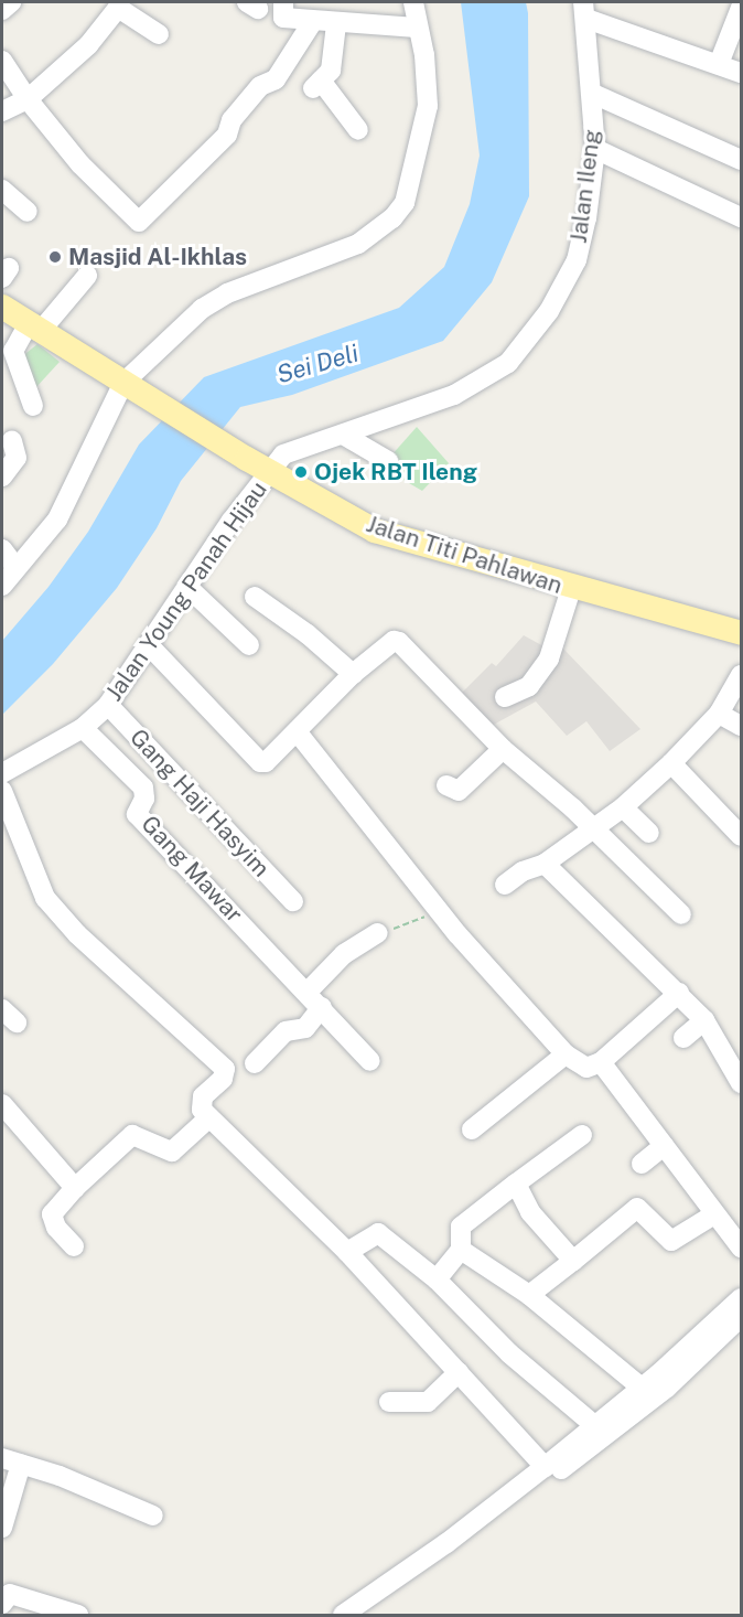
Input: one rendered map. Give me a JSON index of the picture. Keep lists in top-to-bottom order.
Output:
{
  "streets": {
    "main road": ["Jalan Titi Pahlawan"],
    "street": [
      "Jalan Ileng",
      "Jalan Young Panah Hijau",
      "Gang Haji Hasyim",
      "Gang Mawar"
    ]
  },
  "crossings": [
    ["Jalan Ileng", "Jalan Titi Pahlawan"],
    ["Jalan Ileng", "Jalan Young Panah Hijau"],
    ["Jalan Titi Pahlawan", "Jalan Young Panah Hijau"],
    ["Jalan Young Panah Hijau", "Gang Haji Hasyim"],
    ["Jalan Young Panah Hijau", "Gang Mawar"]
  ],
  "water": ["Sei Deli"],
  "places": ["Masjid Al-Ikhlas", "Ojek RBT Ileng"]
}
